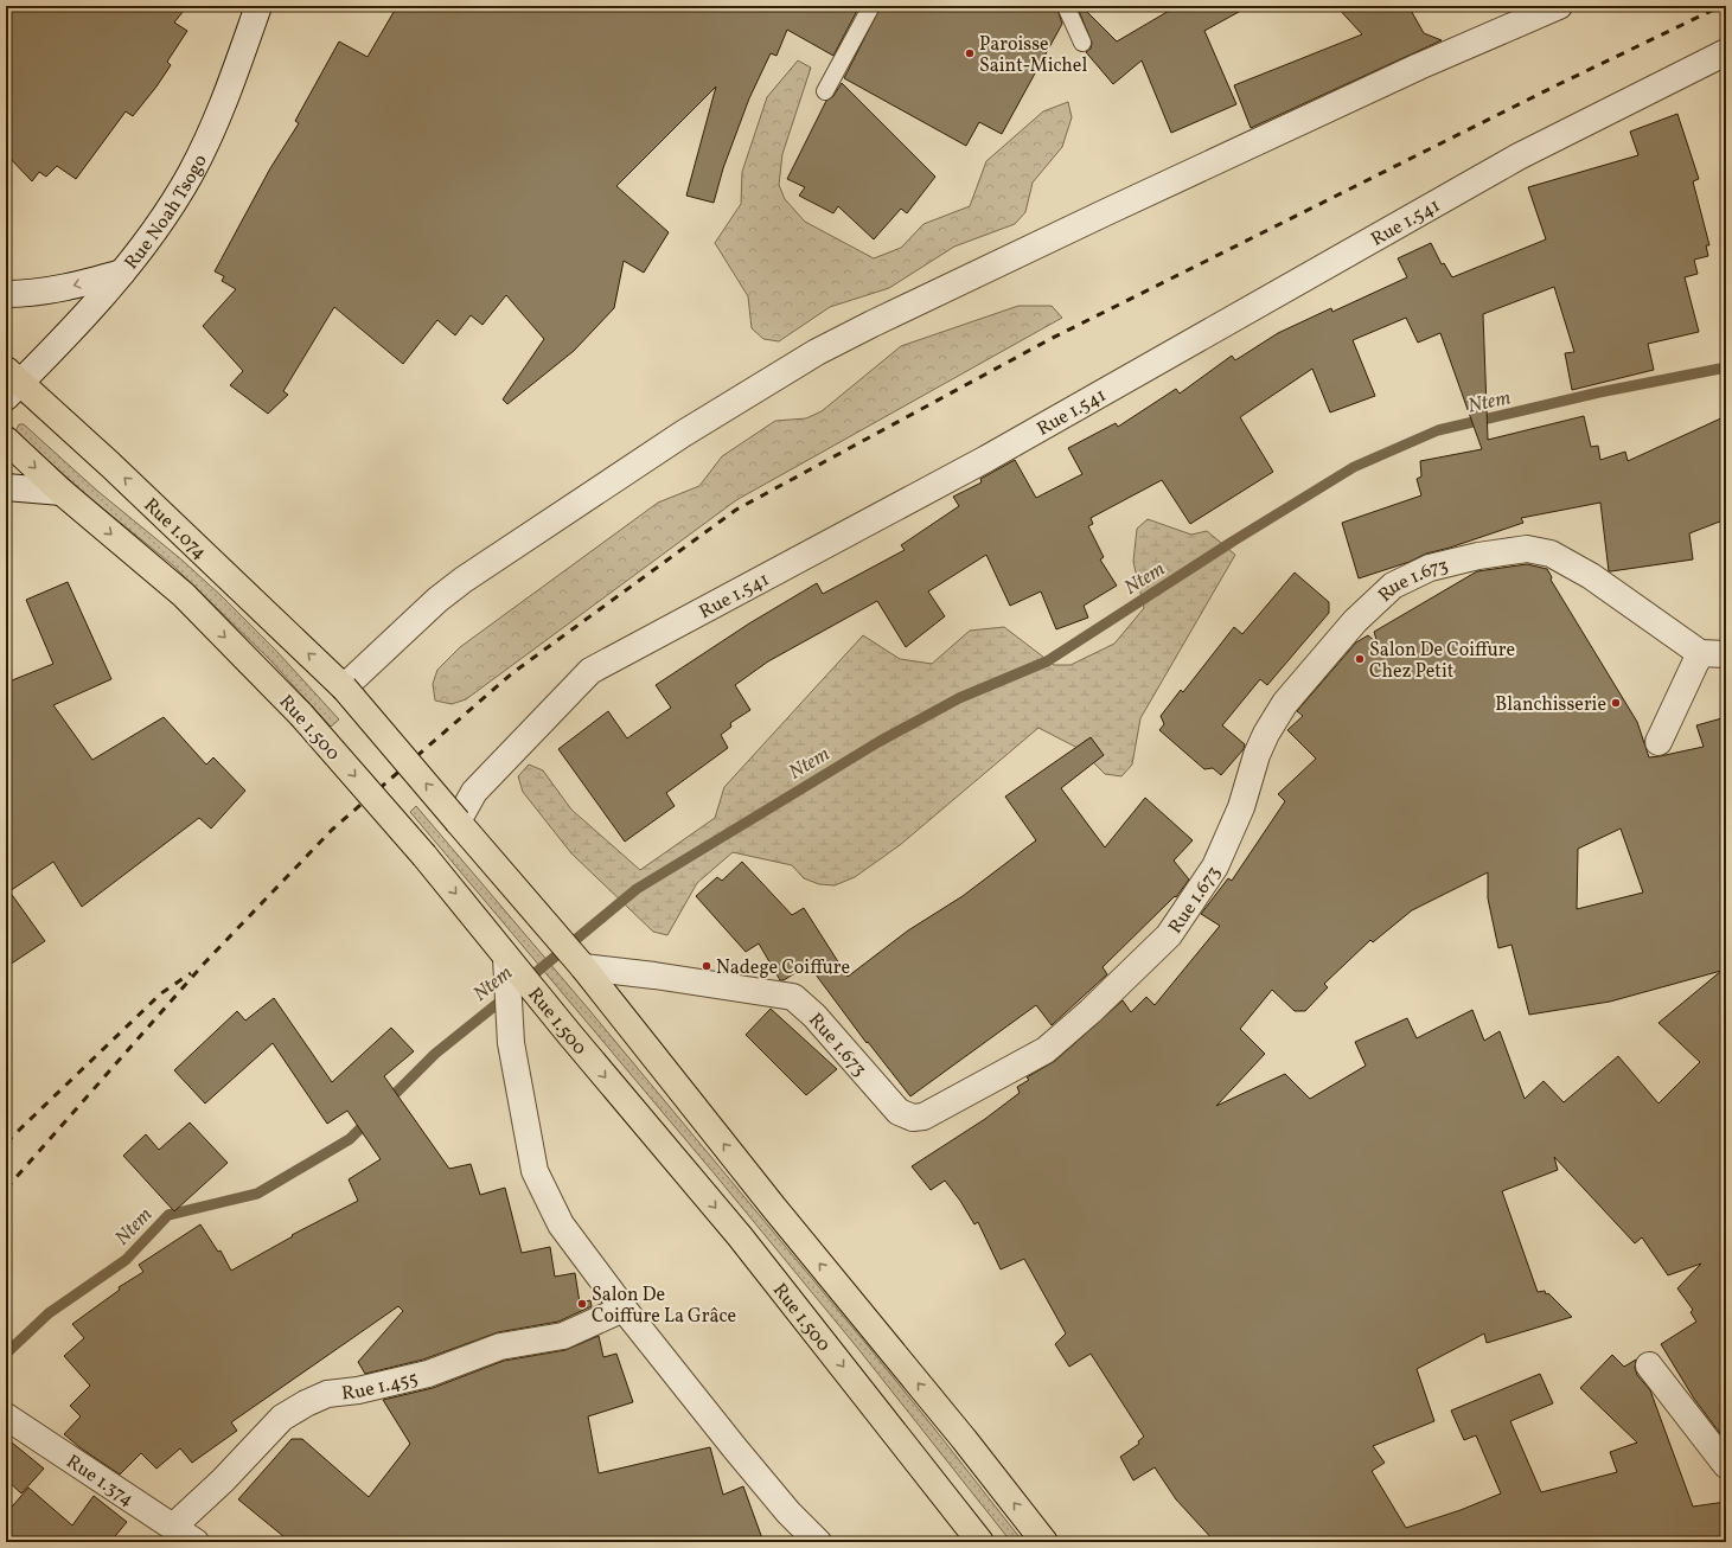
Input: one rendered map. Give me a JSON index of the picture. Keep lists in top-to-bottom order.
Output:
{
  "streets": {
    "main road": ["Rue 1.074", "Rue 1.500"],
    "street": [
      "Rue Noah Tsogo",
      "Rue 1.541",
      "Rue 1.673",
      "Rue 1.455",
      "Rue 1.374"
    ]
  },
  "crossings": [
    ["Rue Noah Tsogo", "Rue 1.074"],
    ["Rue 1.541", "Rue 1.074"],
    ["Rue 1.455", "Rue 1.374"]
  ],
  "one_way": ["Rue 1.074"],
  "water": ["Ntem"],
  "places": [
    "Paroisse Saint-Michel",
    "Salon De Coiffure Chez Petit",
    "Blanchisserie",
    "Nadege Coiffure",
    "Salon De Coiffure La Grâce"
  ]
}
